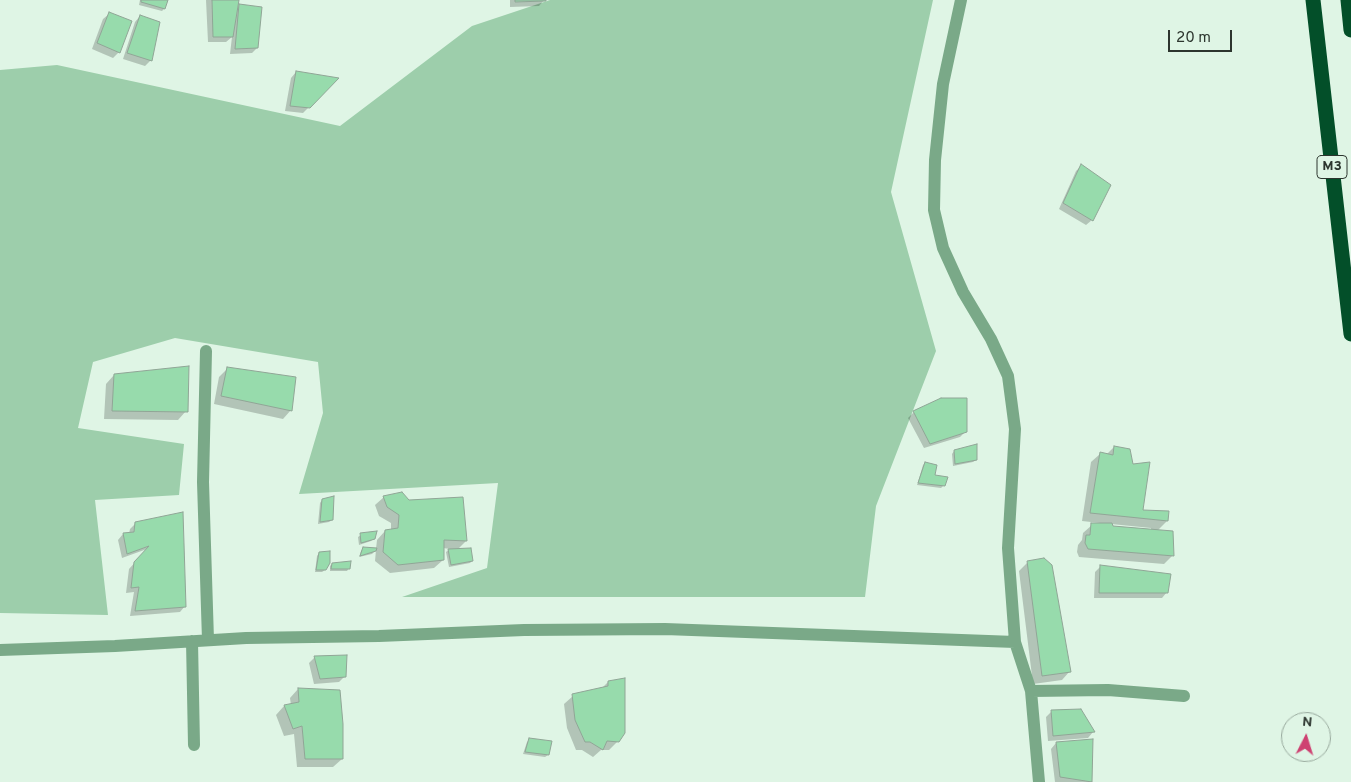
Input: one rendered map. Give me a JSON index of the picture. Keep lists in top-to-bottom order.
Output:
{
  "streets": {
    "highway": ["M3"]
  },
  "scale_bar": "20 m",
  "north": "top"
}
